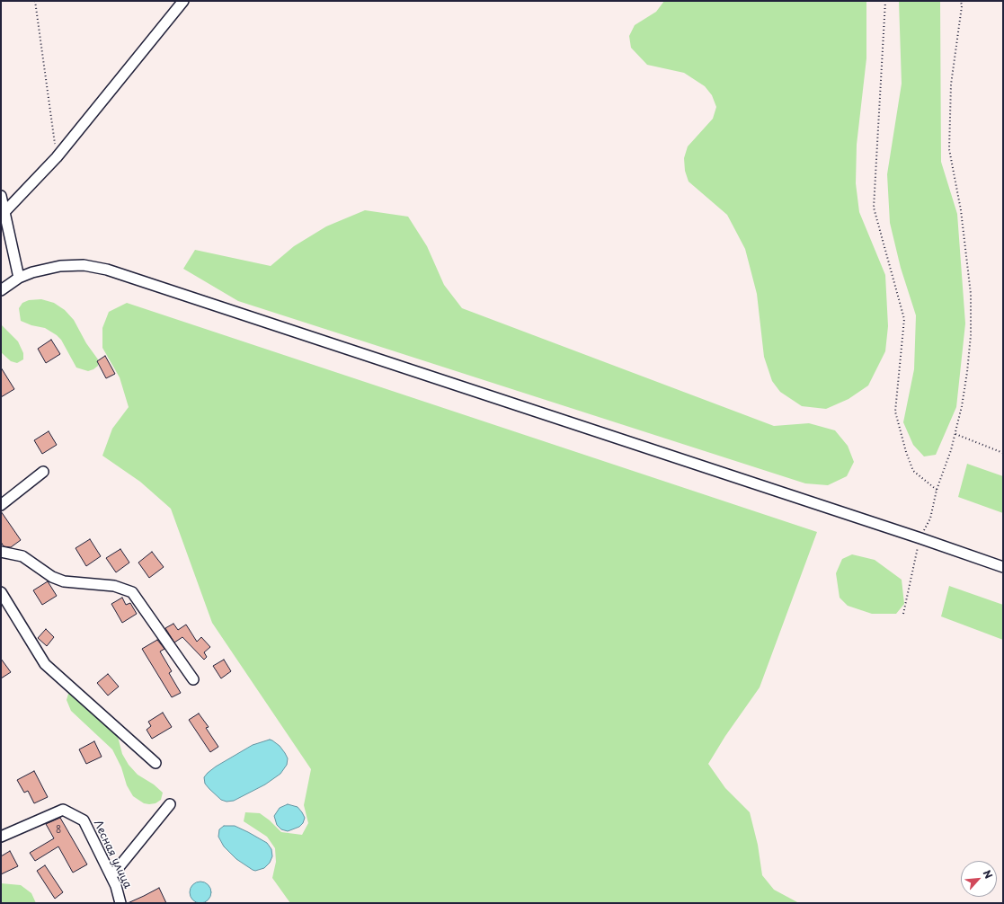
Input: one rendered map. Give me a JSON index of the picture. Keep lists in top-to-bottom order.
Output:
{
  "streets": {
    "street": ["Лесная улица"]
  },
  "house_numbers": ["8"],
  "north": "top right"
}
